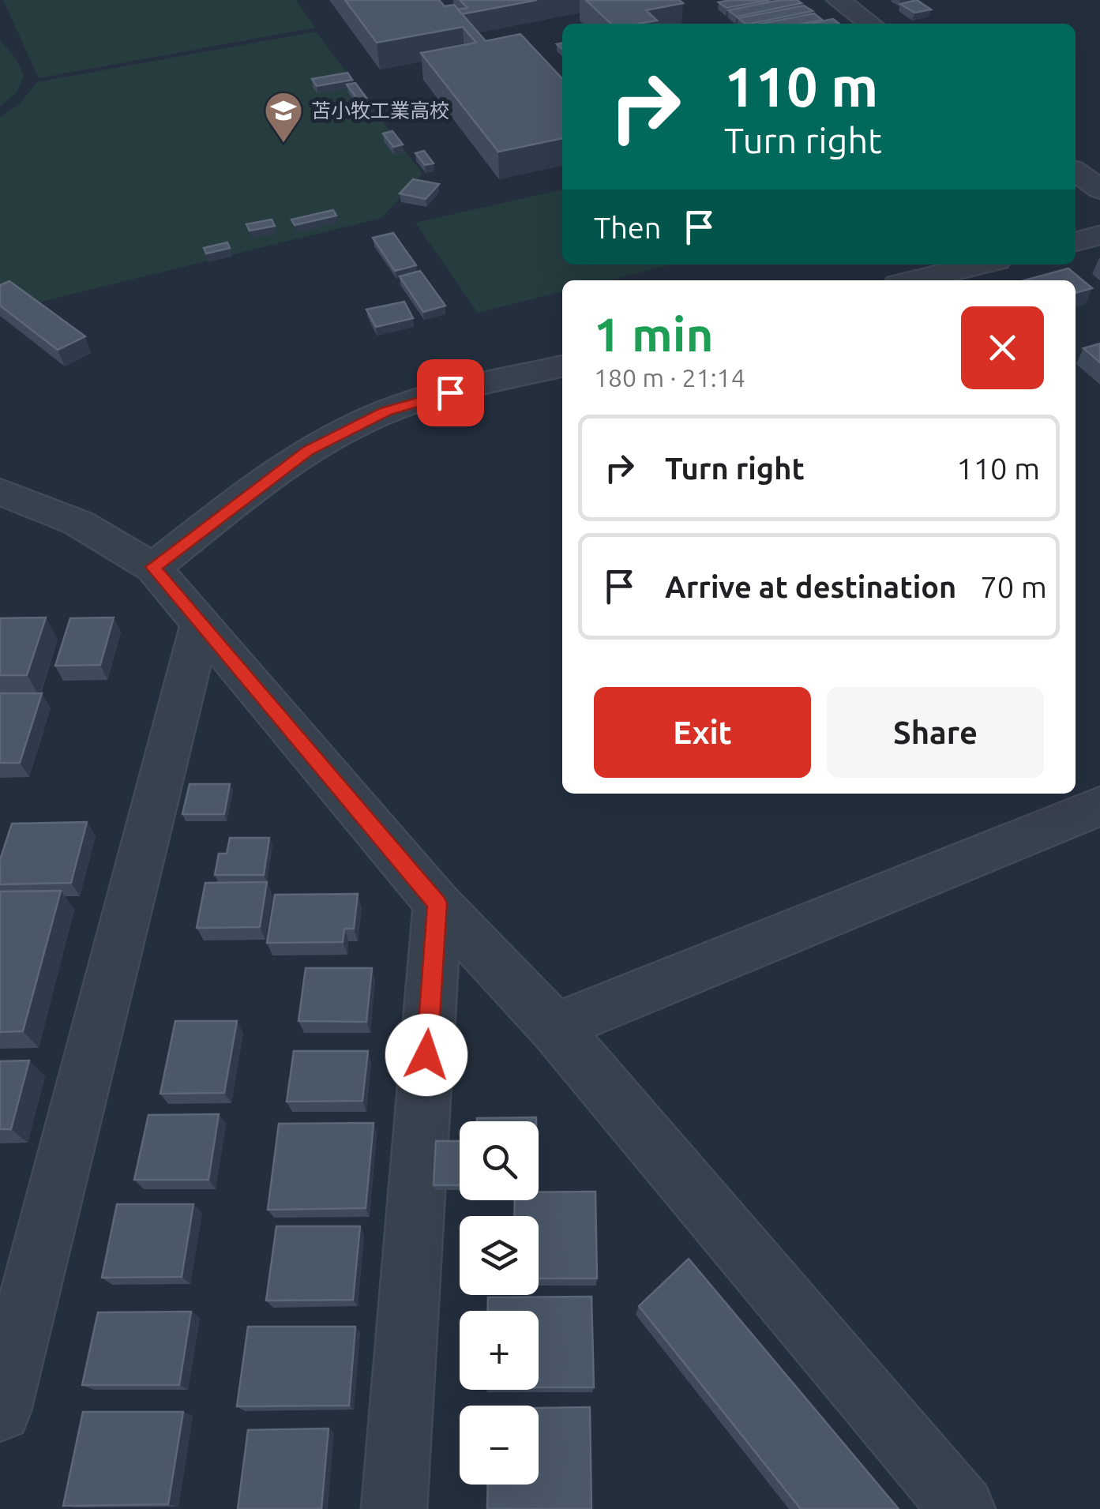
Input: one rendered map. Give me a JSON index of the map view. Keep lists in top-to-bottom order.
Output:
{
  "places": {
    "school or university": ["苫小牧工業高校"]
  },
  "page": {
    "turn": ["110 m", "Turn right"],
    "then": "Then",
    "heading": ["1 min", "180 m · 21:14"],
    "list": [
      {
        "name": "Turn right",
        "value": "110 m"
      },
      {
        "name": "Arrive at destination",
        "value": "70 m"
      }
    ],
    "buttons": ["Exit", "Share"],
    "map_buttons": ["+", "−"]
  }
}
